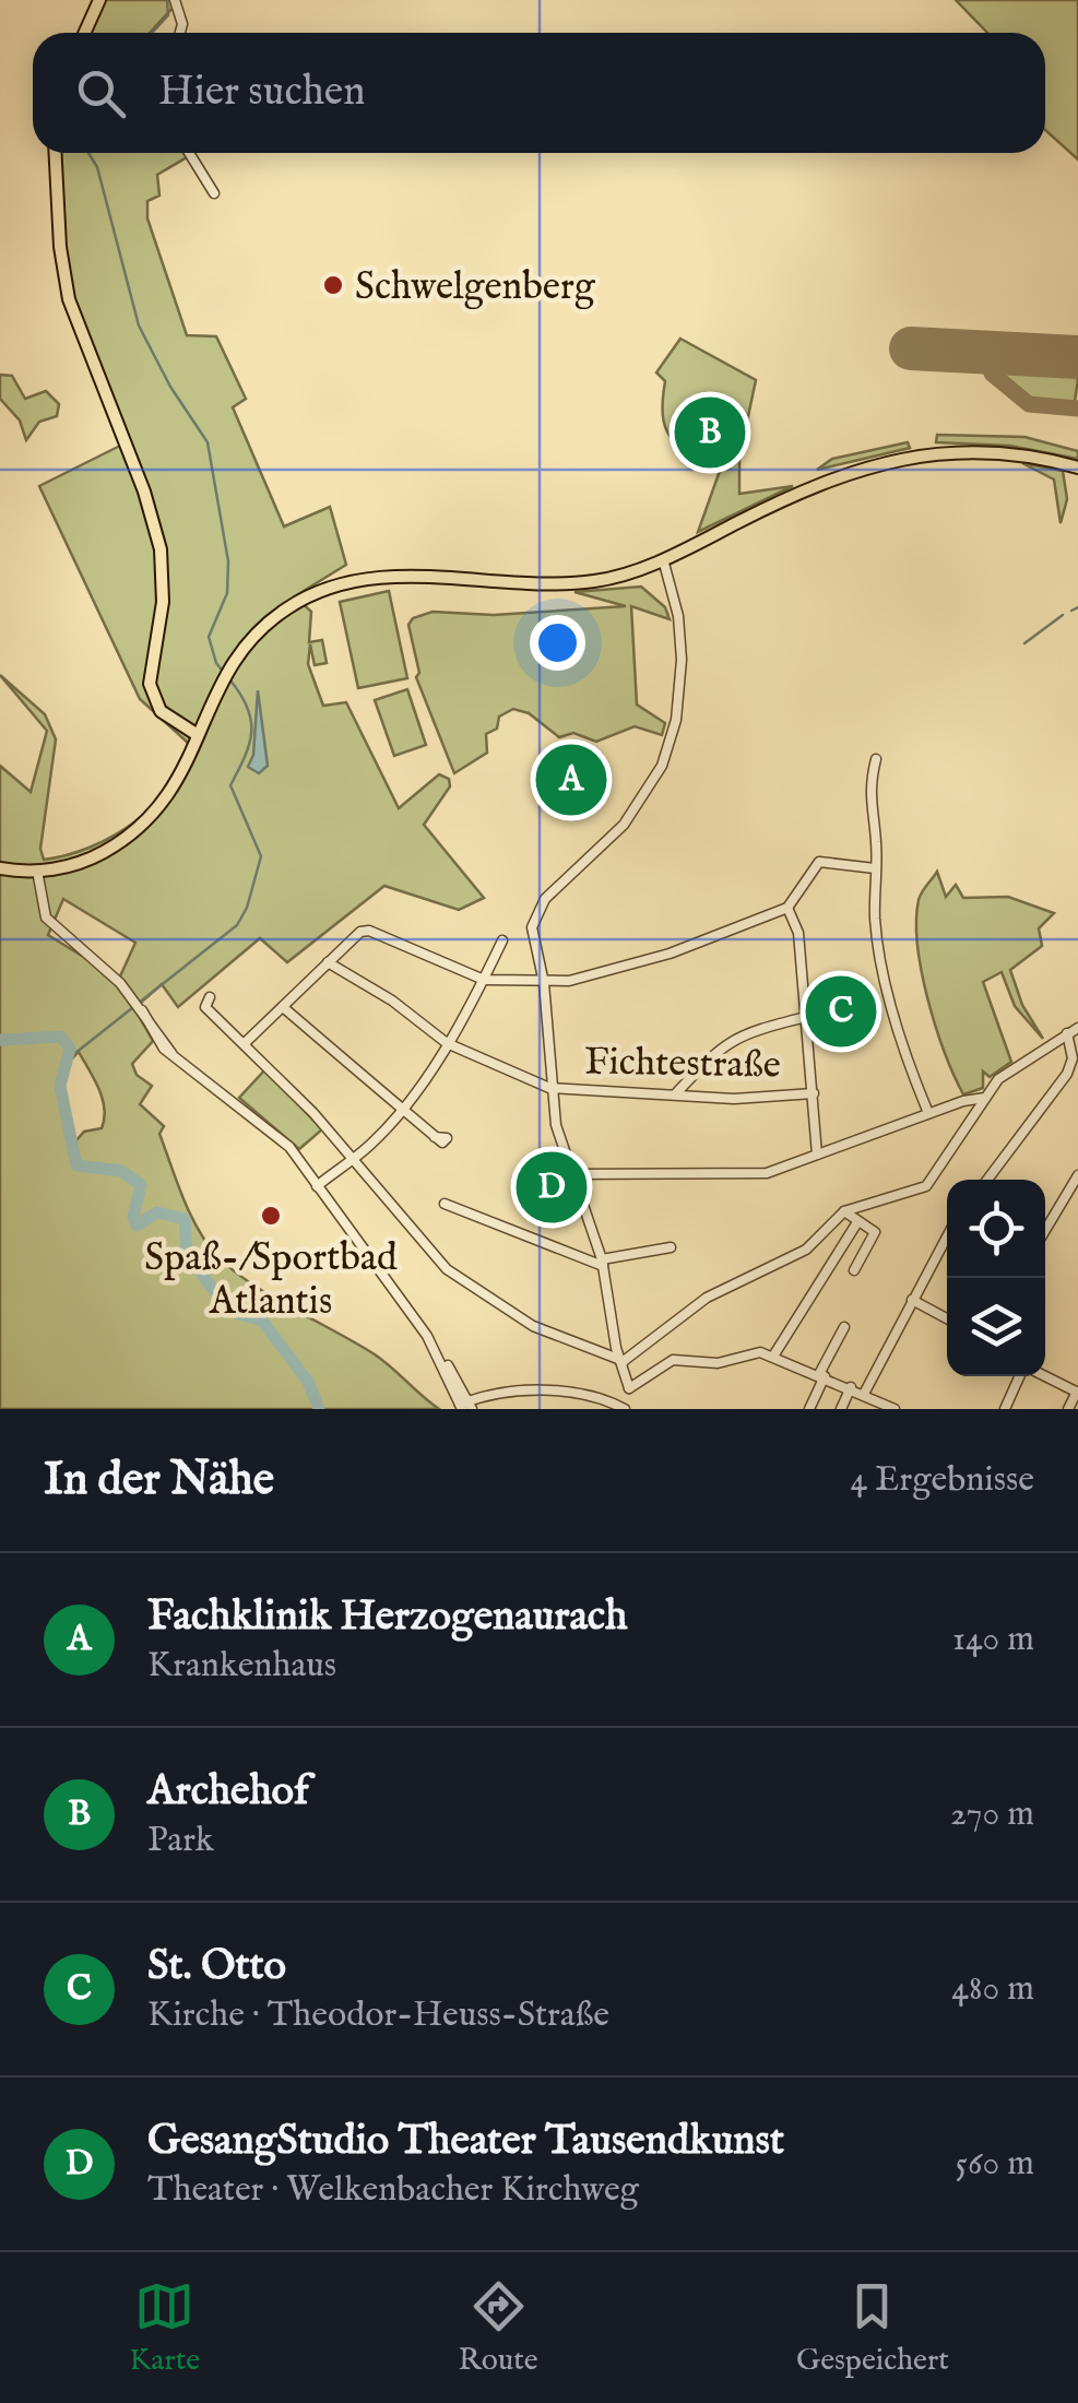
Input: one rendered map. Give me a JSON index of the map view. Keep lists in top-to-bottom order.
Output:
{
  "streets": {
    "street": ["Fichtestraße"]
  },
  "places": ["Schwelgenberg", "Spaß-/Sportbad Atlantis"],
  "page": {
    "search": "Hier suchen",
    "pins": [
      "B",
      "A",
      "C",
      "D"
    ],
    "heading": ["In der Nähe", "4 Ergebnisse"],
    "list": [
      {
        "mark": "A",
        "name": "Fachklinik Herzogenaurach",
        "note": "Krankenhaus",
        "value": "140 m"
      },
      {
        "mark": "B",
        "name": "Archehof",
        "note": "Park",
        "value": "270 m"
      },
      {
        "mark": "C",
        "name": "St. Otto",
        "note": "Kirche · Theodor-Heuss-Straße",
        "value": "480 m"
      },
      {
        "mark": "D",
        "name": "GesangStudio Theater Tausendkunst",
        "note": "Theater · Welkenbacher Kirchweg",
        "value": "560 m"
      }
    ],
    "nav": ["Karte", "Route", "Gespeichert"]
  }
}
